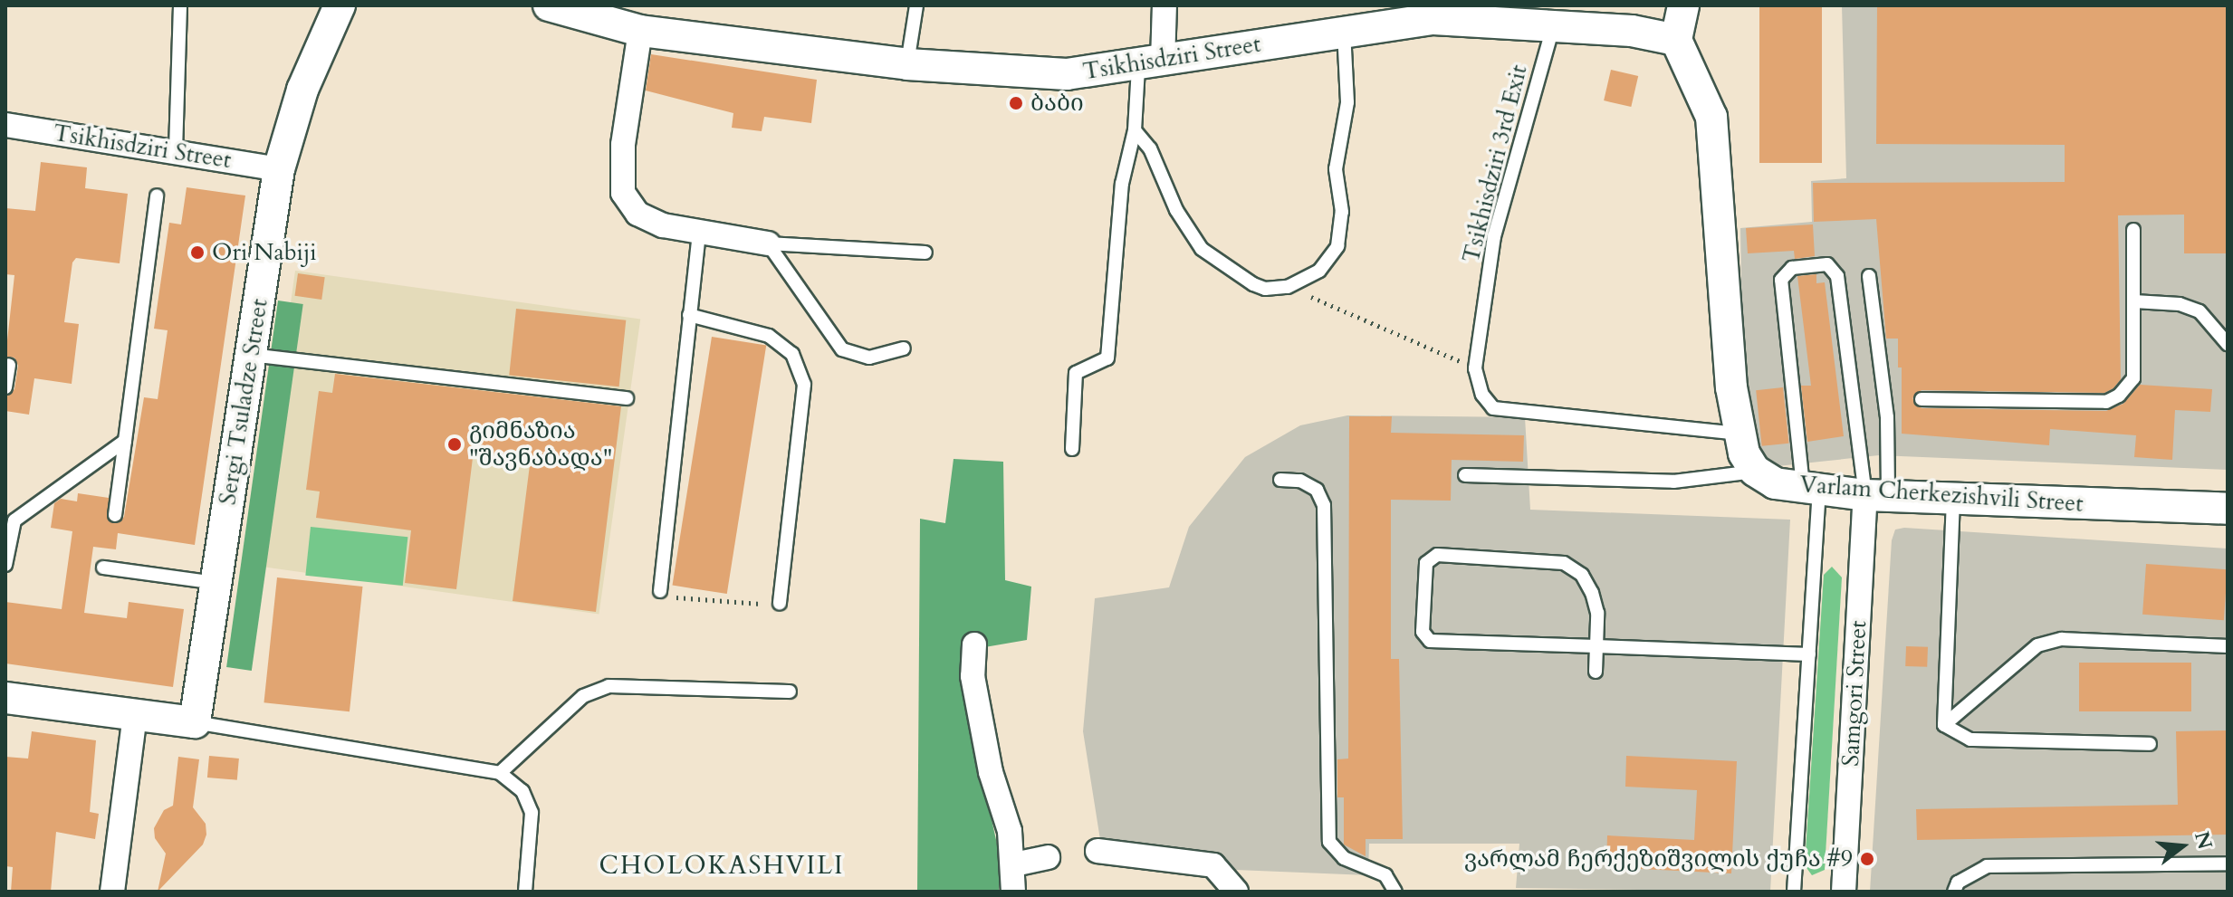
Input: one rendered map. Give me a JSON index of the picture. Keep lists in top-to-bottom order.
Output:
{
  "streets": {
    "street": [
      "Tsikhisdziri Street",
      "Sergi Tsuladze Street",
      "Varlam Cherkezishvili Street",
      "Samgori Street"
    ],
    "lane": ["Tsikhisdziri 3rd Exit"]
  },
  "crossings": [
    ["Tsikhisdziri Street", "Tsikhisdziri 3rd Exit"],
    ["Tsikhisdziri Street", "Sergi Tsuladze Street"],
    ["Varlam Cherkezishvili Street", "Samgori Street"]
  ],
  "districts": ["CHOLOKASHVILI"],
  "places": [
    "ბაბი",
    "Ori Nabiji",
    "გიმნაზია \"შავნაბადა\"",
    "ვარლამ ჩერქეზიშვილის ქუჩა #9"
  ],
  "north": "right"
}
